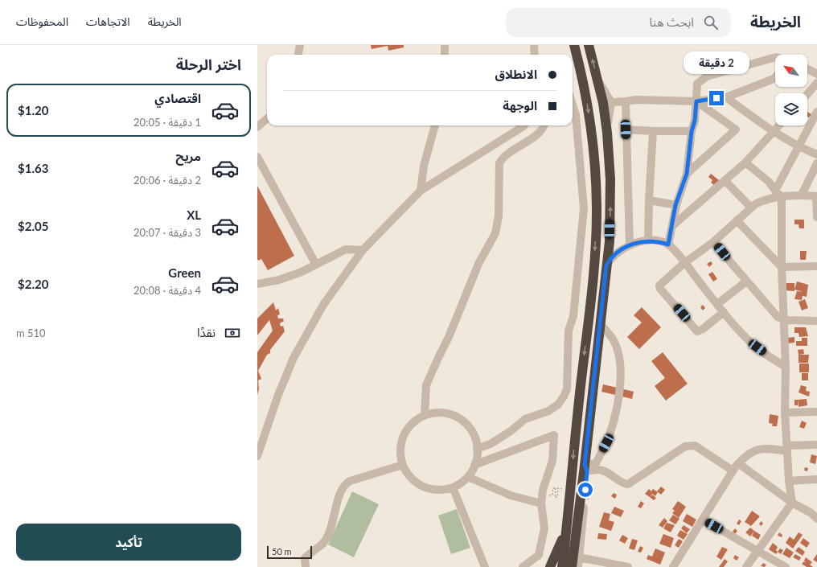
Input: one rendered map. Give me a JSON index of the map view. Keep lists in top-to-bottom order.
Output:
{
  "scale_bar": "50 m",
  "north": "top left",
  "page": {
    "header": "الخريطة",
    "search": "ابحث هنا",
    "nav": ["الخريطة", "الاتجاهات", "المحفوظات"],
    "heading": "اختر الرحلة",
    "bubble": "2 دقيقة",
    "banner": ["الانطلاق", "الوجهة"],
    "list": [
      {
        "name": "اقتصادي",
        "note": "1 دقيقة · 20:05",
        "value": "$1.20"
      },
      {
        "name": "مريح",
        "note": "2 دقيقة · 20:06",
        "value": "$1.63"
      },
      {
        "name": "XL",
        "note": "3 دقيقة · 20:07",
        "value": "$2.05"
      },
      {
        "name": "Green",
        "note": "4 دقيقة · 20:08",
        "value": "$2.20"
      }
    ],
    "pay": ["نقدًا", "510 m"],
    "buttons": "تأكيد",
    "scale": "50 m"
  }
}
